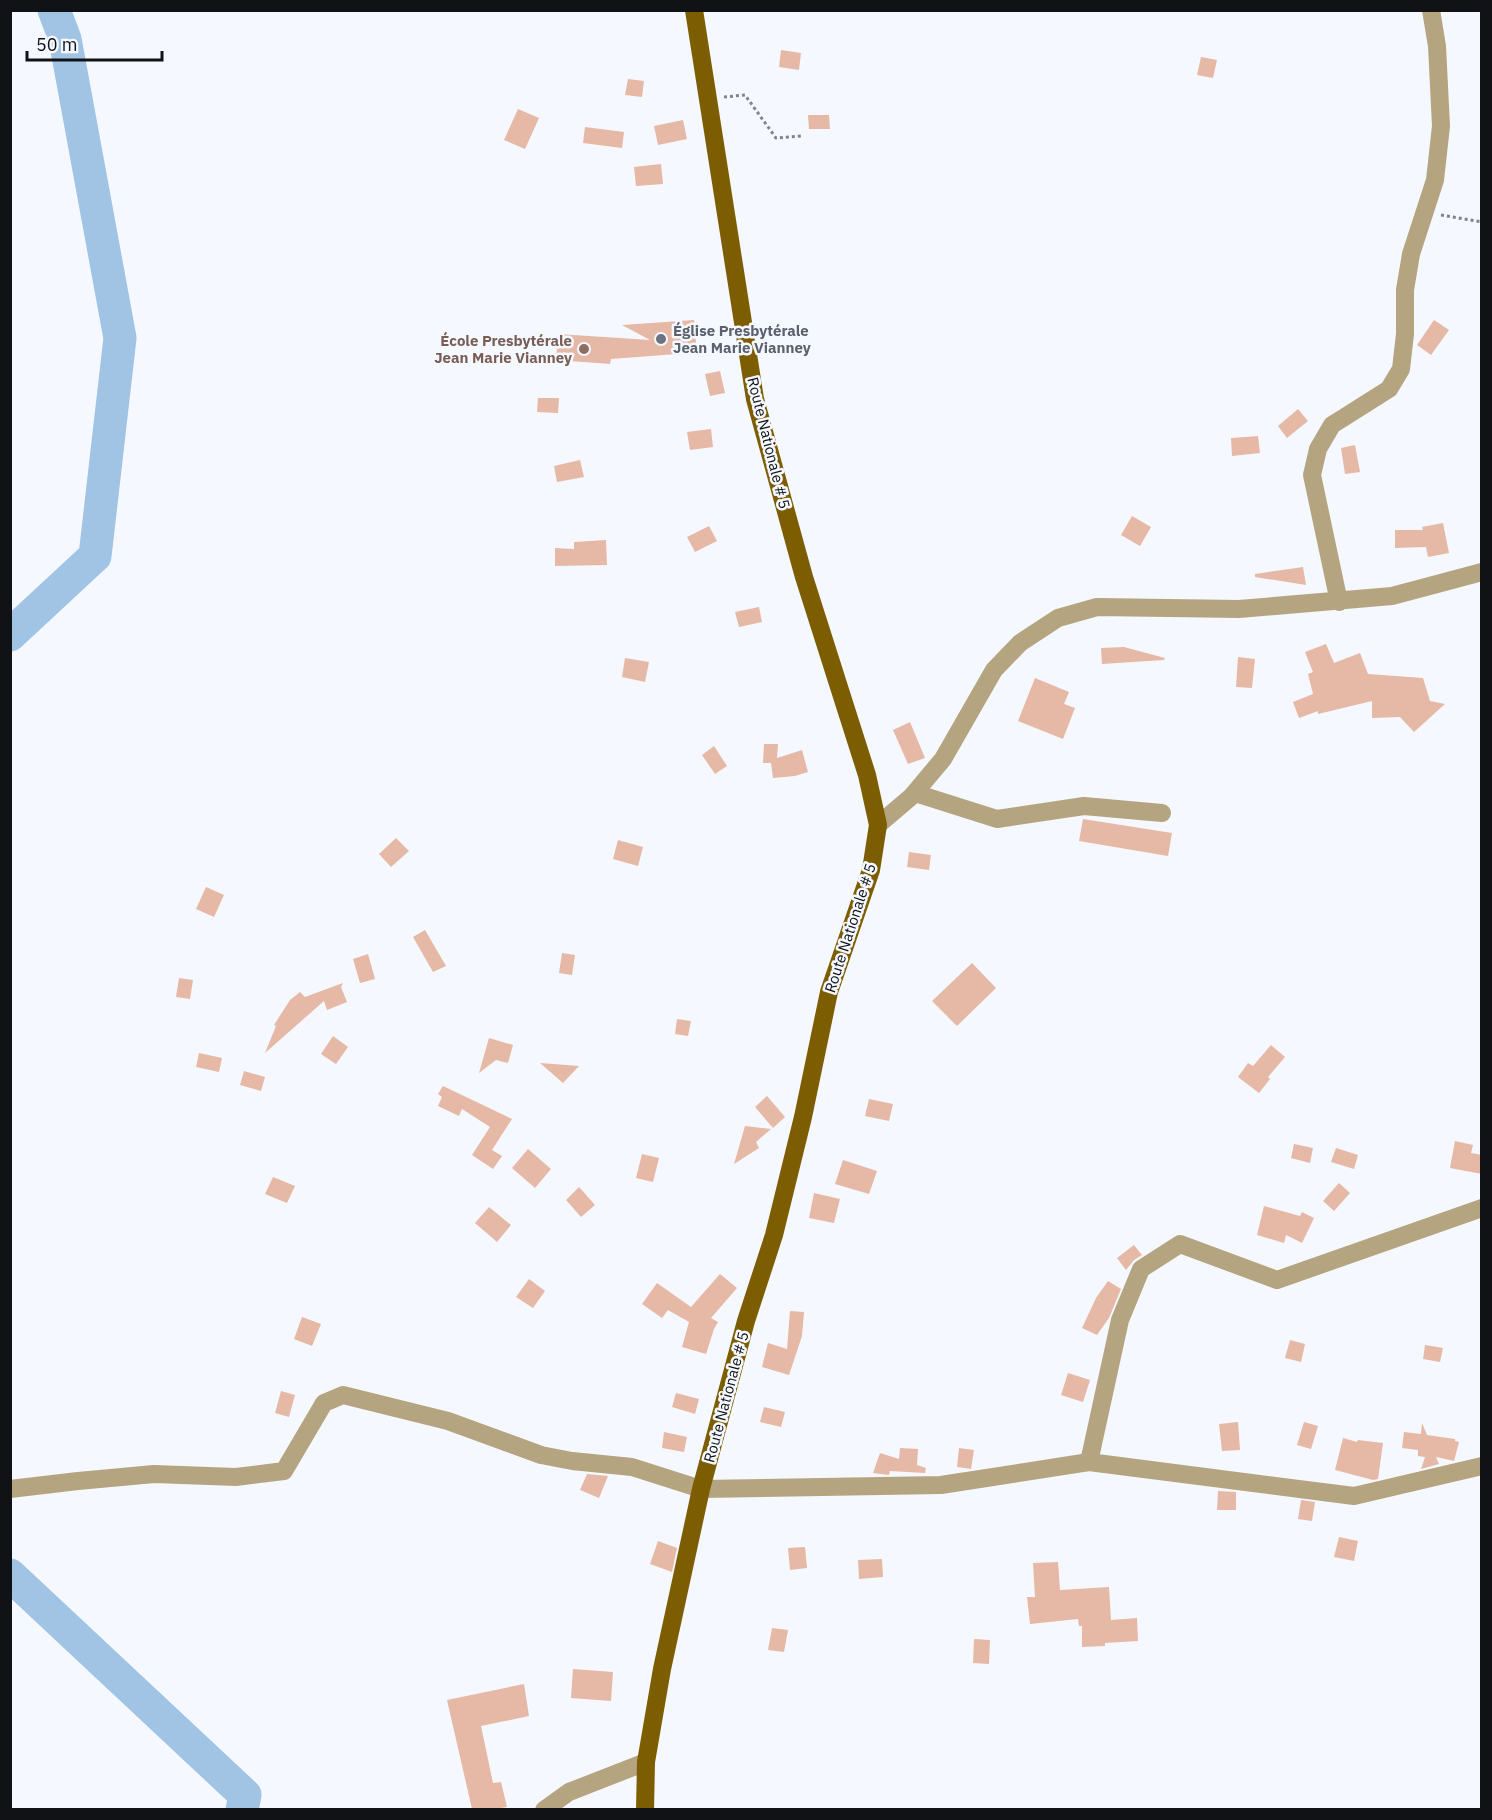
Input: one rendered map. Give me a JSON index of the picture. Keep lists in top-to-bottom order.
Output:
{
  "streets": {
    "main road": ["Route Nationale # 5"]
  },
  "places": ["Église Presbytérale Jean Marie Vianney", "École Presbytérale Jean Marie Vianney"],
  "scale_bar": "50 m"
}
